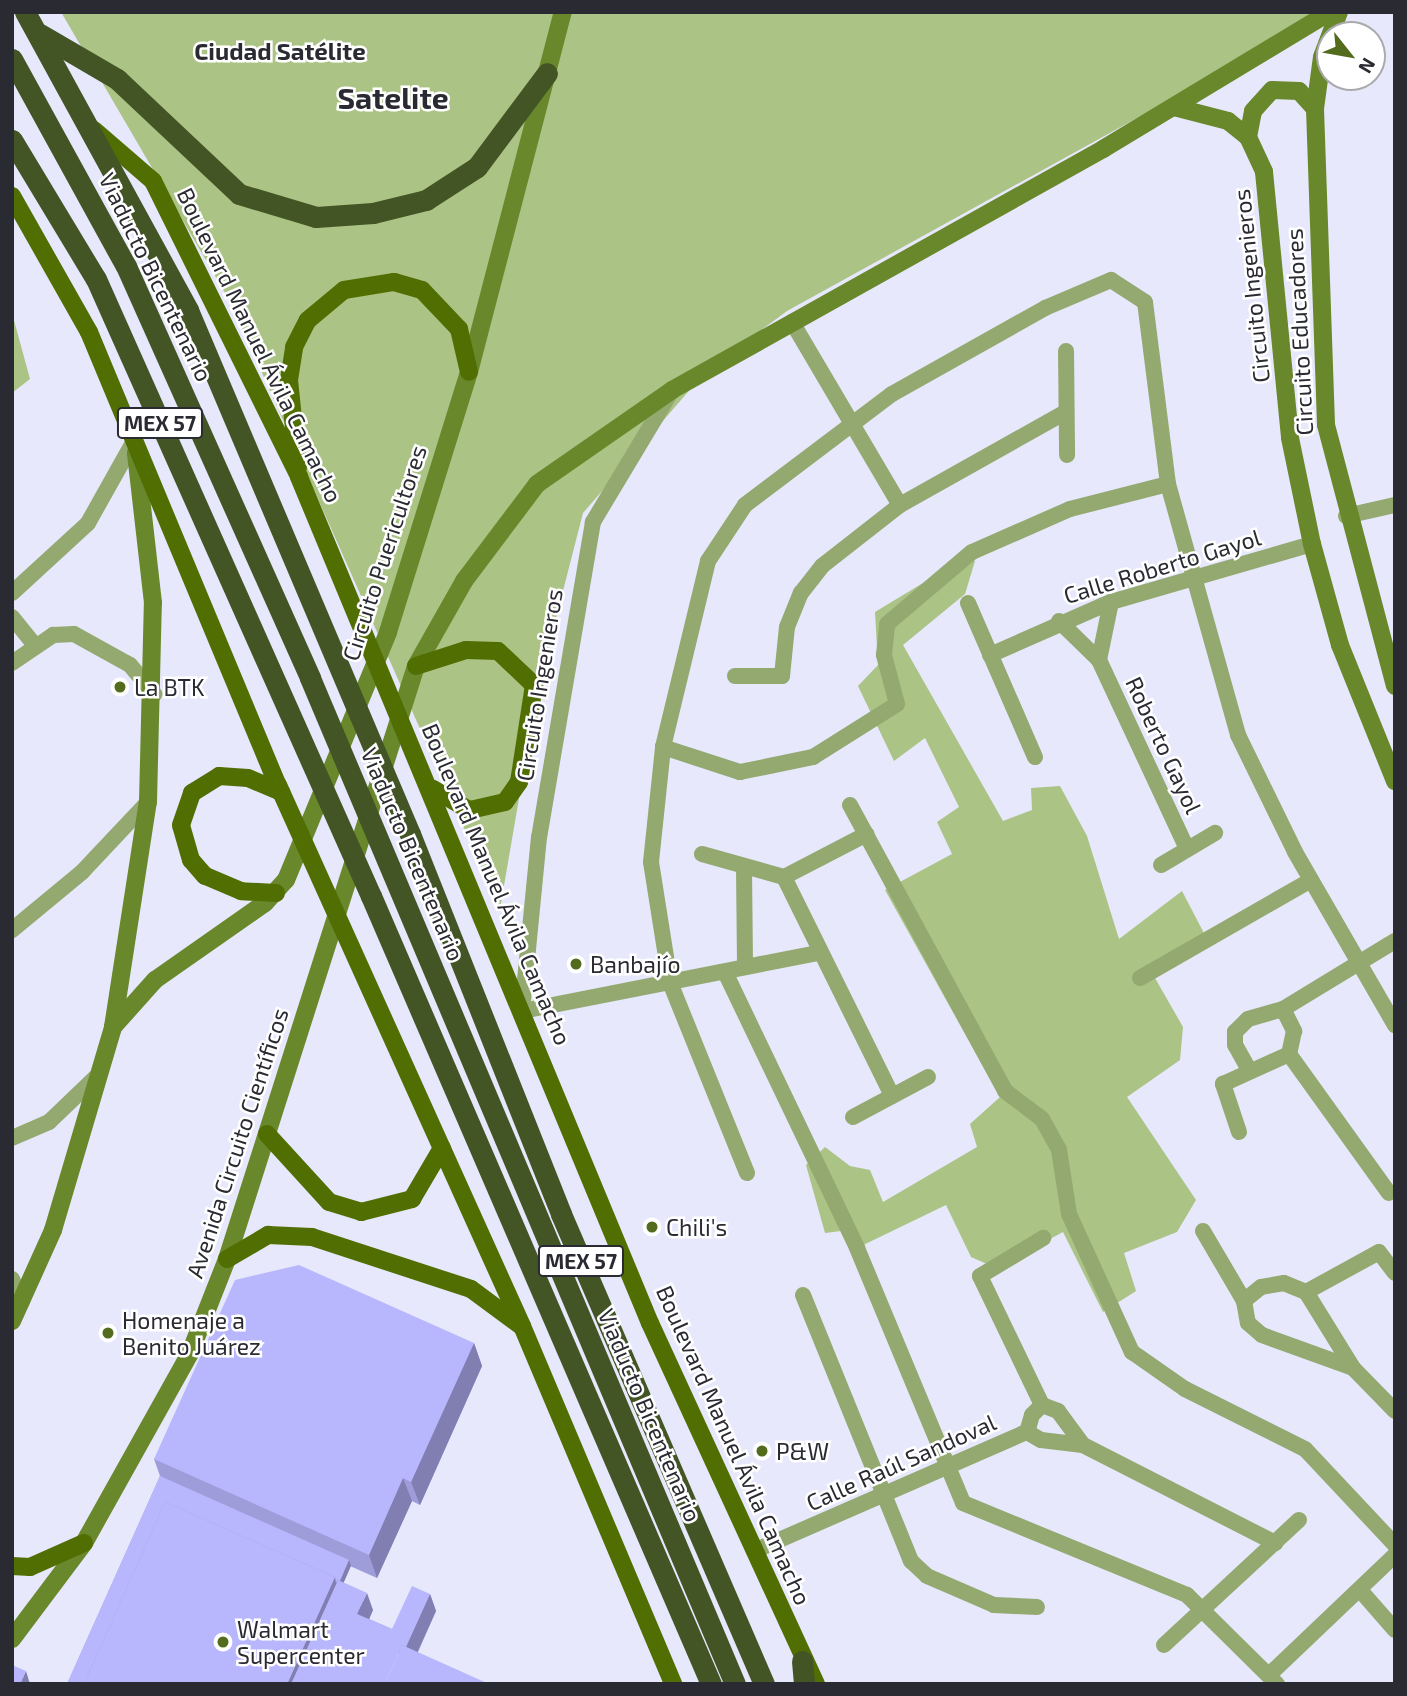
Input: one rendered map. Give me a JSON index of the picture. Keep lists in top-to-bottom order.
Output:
{
  "streets": {
    "highway": ["Viaducto Bicentenario", "Boulevard Manuel Ávila Camacho", "MEX 57"],
    "main road": [
      "Circuito Ingenieros",
      "Circuito Educadores",
      "Circuito Puericultores",
      "Avenida Circuito Científicos"
    ],
    "street": ["Calle Roberto Gayol", "Roberto Gayol", "Calle Raúl Sandoval"]
  },
  "crossings": [
    ["Circuito Ingenieros", "Boulevard Manuel Ávila Camacho"],
    ["Circuito Ingenieros", "Calle Roberto Gayol"],
    ["Circuito Ingenieros", "Avenida Circuito Científicos"],
    ["Boulevard Manuel Ávila Camacho", "Calle Raúl Sandoval"],
    ["Calle Roberto Gayol", "Roberto Gayol"]
  ],
  "districts": ["Ciudad Satélite", "Satelite"],
  "places": [
    "La BTK",
    "Banbajío",
    "Chili's",
    "Homenaje a Benito Juárez",
    "P&W",
    "Walmart Supercenter"
  ],
  "north": "bottom right"
}
